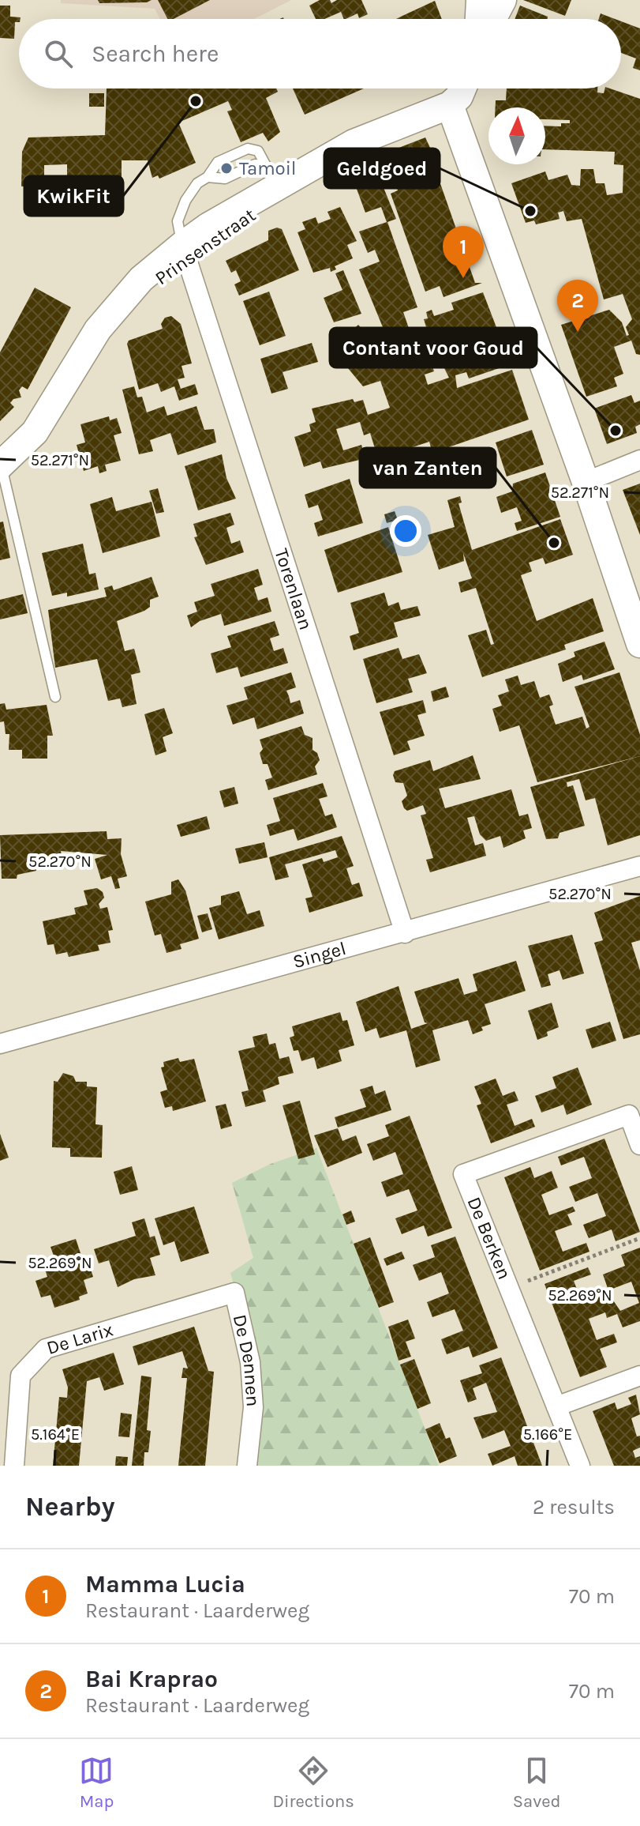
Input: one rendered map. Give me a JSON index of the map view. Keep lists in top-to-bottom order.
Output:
{
  "streets": {
    "street": [
      "Prinsenstraat",
      "Torenlaan",
      "Singel",
      "De Berken",
      "De Larix",
      "De Dennen"
    ]
  },
  "crossings": [
    ["Prinsenstraat", "Torenlaan"],
    ["Torenlaan", "Singel"],
    ["De Larix", "De Dennen"]
  ],
  "places": [
    "KwikFit",
    "Tamoil",
    "Geldgoed",
    "Contant voor Goud",
    "van Zanten"
  ],
  "north": "top",
  "page": {
    "search": "Search here",
    "pins": ["1", "2"],
    "heading": ["Nearby", "2 results"],
    "list": [
      {
        "mark": "1",
        "name": "Mamma Lucia",
        "note": "Restaurant · Laarderweg",
        "value": "70 m"
      },
      {
        "mark": "2",
        "name": "Bai Kraprao",
        "note": "Restaurant · Laarderweg",
        "value": "70 m"
      }
    ],
    "nav": ["Map", "Directions", "Saved"]
  },
  "coordinates": [
    "52.271°N",
    "52.270°N",
    "52.269°N",
    "5.164°E",
    "5.166°E"
  ]
}
